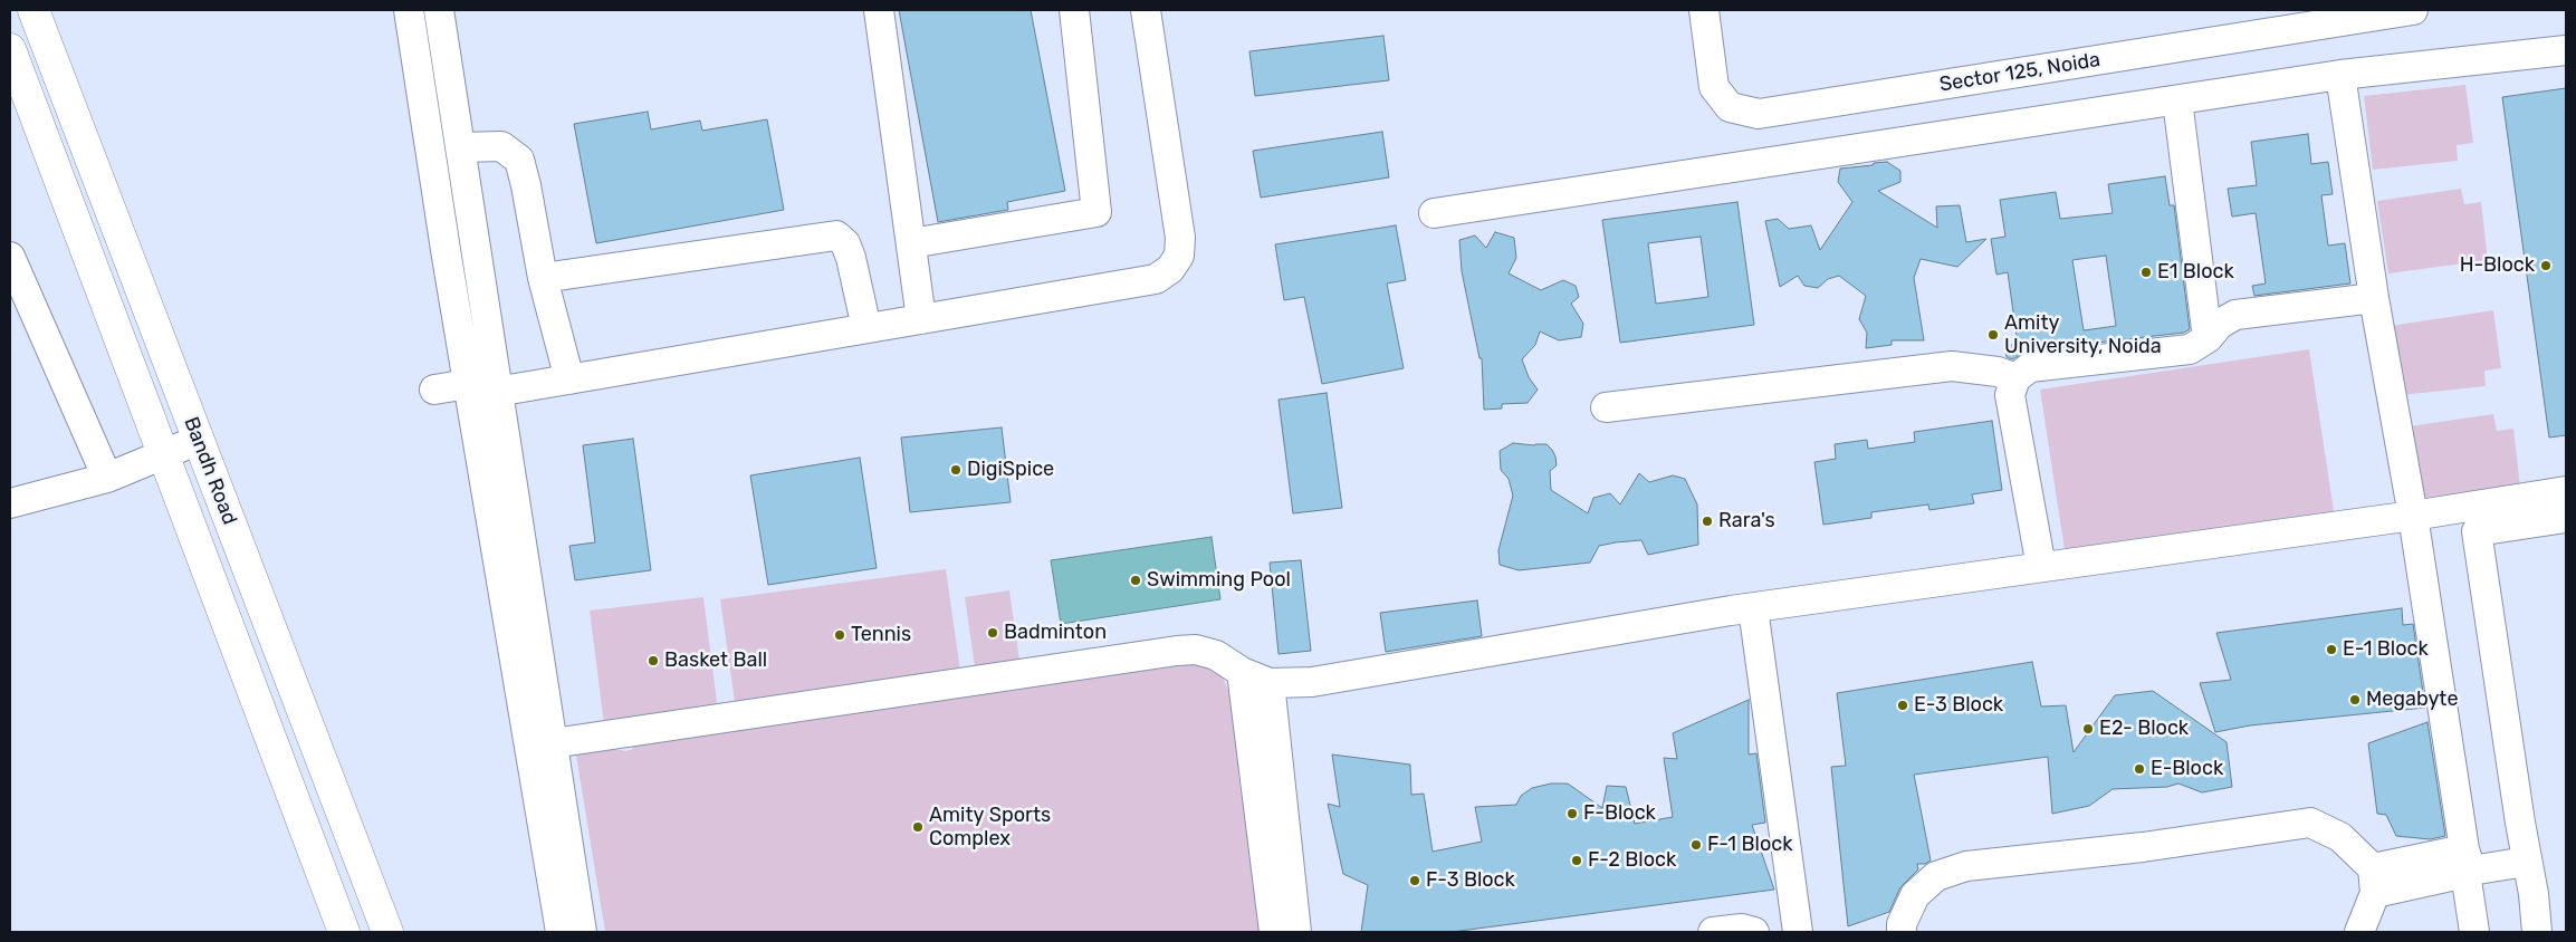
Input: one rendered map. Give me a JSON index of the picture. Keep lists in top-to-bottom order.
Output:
{
  "streets": {
    "main road": ["Bandh Road"],
    "street": ["Sector 125, Noida"]
  },
  "places": [
    "H-Block",
    "E1 Block",
    "Amity University, Noida",
    "DigiSpice",
    "Rara's",
    "Swimming Pool",
    "Badminton",
    "Tennis",
    "E-1 Block",
    "Basket Ball",
    "Megabyte",
    "E-3 Block",
    "E2- Block",
    "E-Block",
    "F-Block",
    "Amity Sports Complex",
    "F-1 Block",
    "F-2 Block",
    "F-3 Block"
  ]
}
